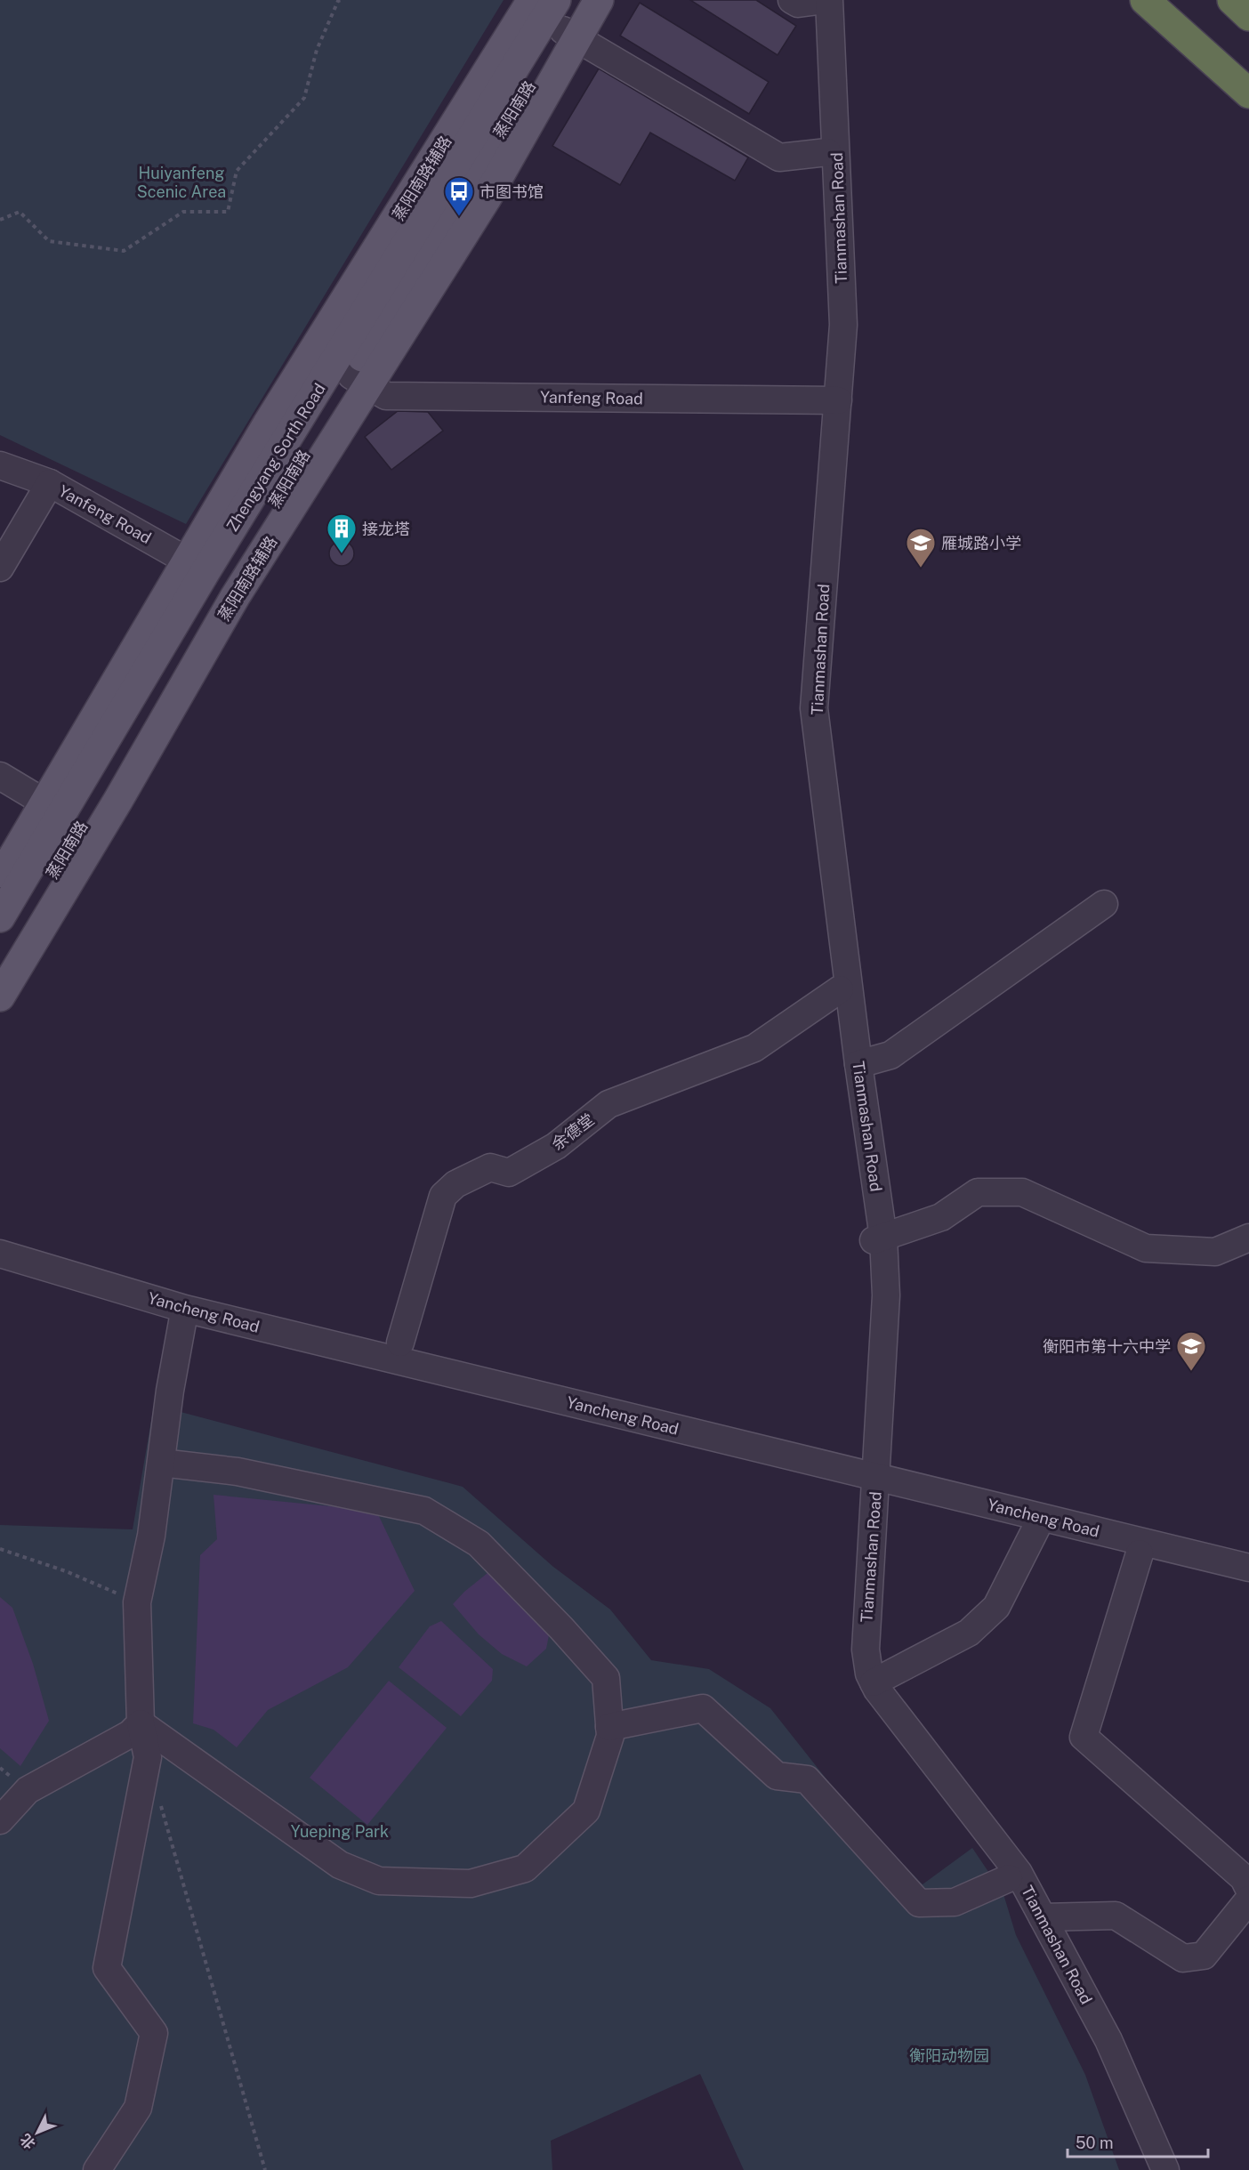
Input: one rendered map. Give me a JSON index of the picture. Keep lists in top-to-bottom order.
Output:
{
  "streets": {
    "main road": ["蒸阳南路", "蒸阳南路辅路", "Zhengyang Sorth Road"],
    "street": [
      "Tianmashan Road",
      "Yanfeng Road",
      "余德堂",
      "Yancheng Road"
    ]
  },
  "crossings": [
    ["蒸阳南路", "蒸阳南路辅路"],
    ["蒸阳南路", "Yanfeng Road"],
    ["蒸阳南路辅路", "Yanfeng Road"],
    ["蒸阳南路辅路", "Zhengyang Sorth Road"],
    ["Tianmashan Road", "Yanfeng Road"],
    ["Tianmashan Road", "余德堂"],
    ["Tianmashan Road", "Yancheng Road"],
    ["Yanfeng Road", "Zhengyang Sorth Road"]
  ],
  "parks": ["Huiyanfeng Scenic Area", "Yueping Park", "衡阳动物园"],
  "places": {
    "bus stop": ["市图书馆"],
    "building": ["接龙塔"],
    "school or university": ["雁城路小学", "衡阳市第十六中学"]
  },
  "scale_bar": "50 m",
  "north": "bottom left"
}
